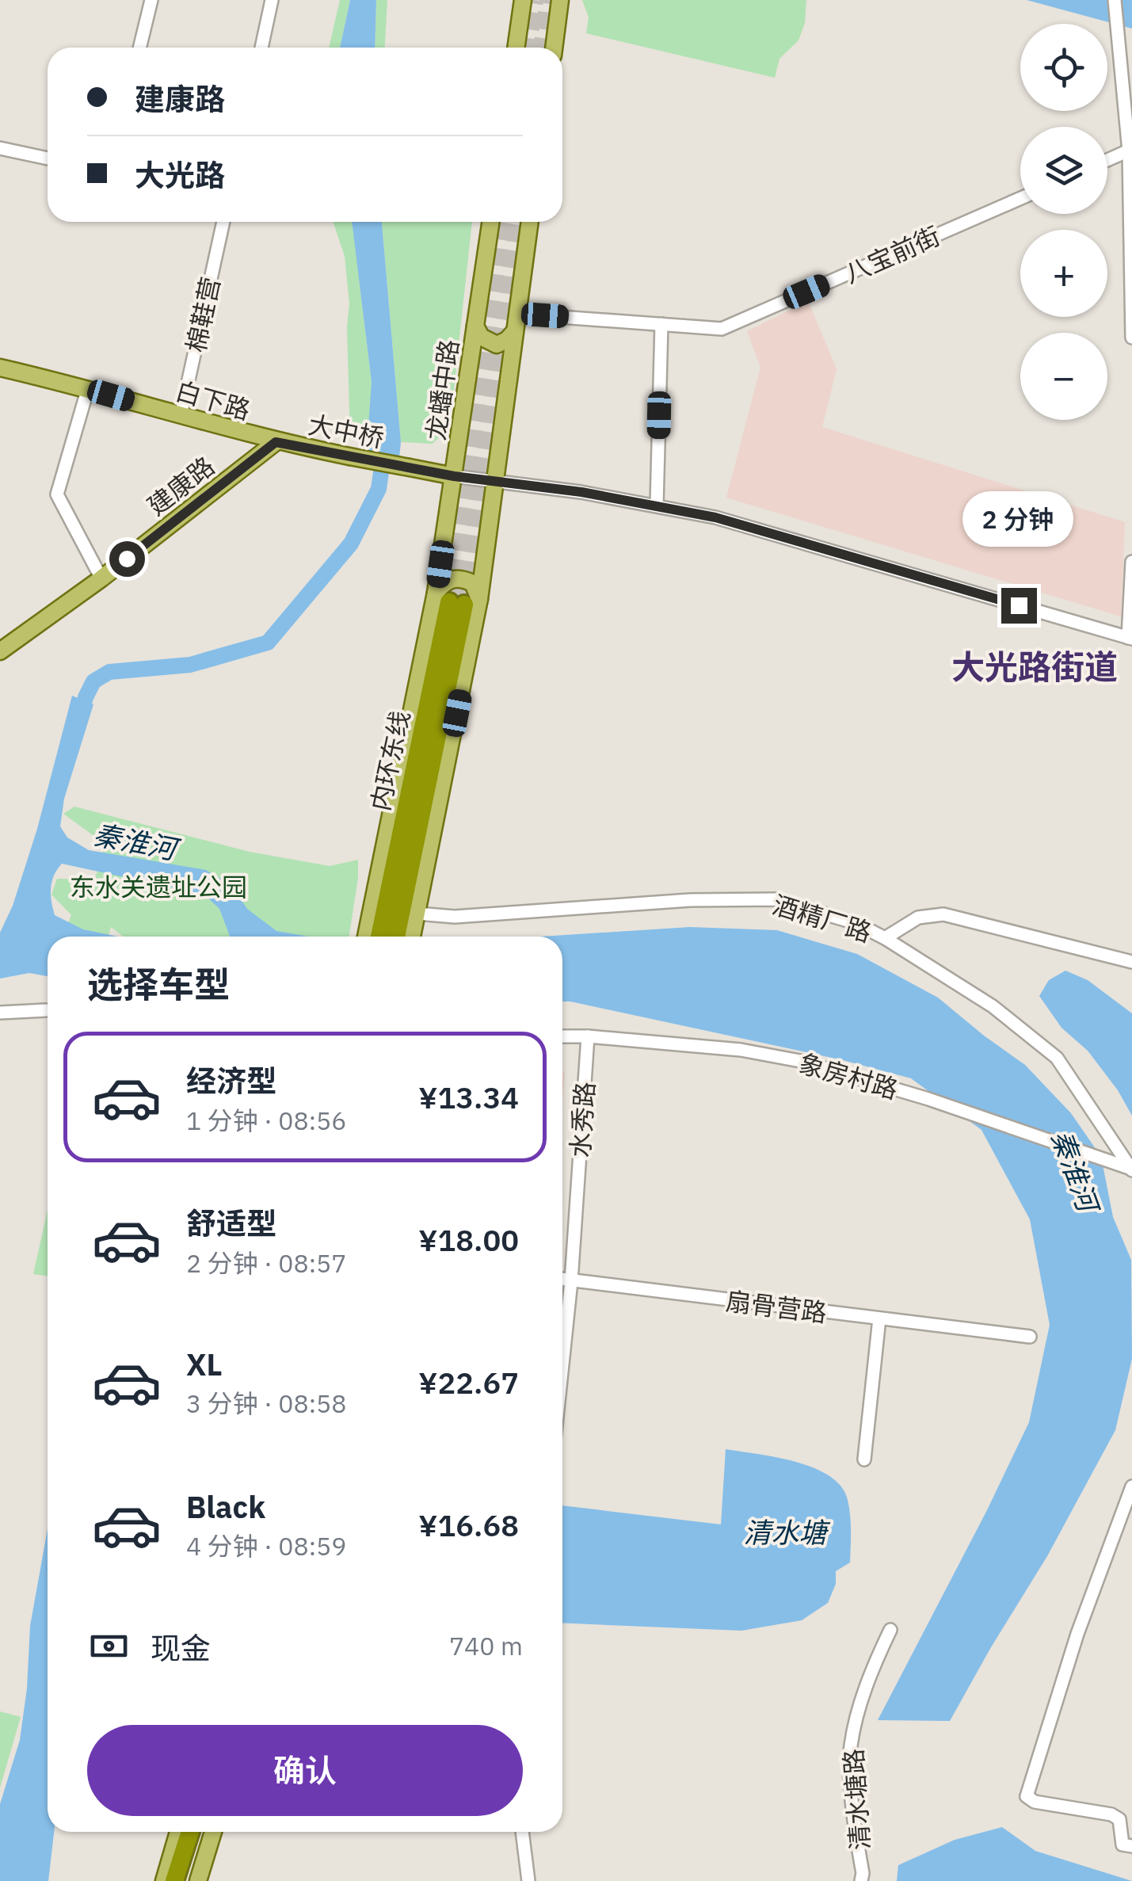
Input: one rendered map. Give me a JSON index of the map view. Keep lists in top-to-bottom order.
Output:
{
  "streets": {
    "highway": ["内环东线"],
    "main road": [
      "龙蟠中路",
      "白下路",
      "大中桥",
      "建康路"
    ],
    "street": [
      "八宝前街",
      "棉鞋营",
      "酒精厂路",
      "象房村路",
      "水秀路",
      "扇骨营路",
      "清水塘路"
    ]
  },
  "crossings": [
    ["八宝前街", "龙蟠中路"],
    ["棉鞋营", "白下路"],
    ["龙蟠中路", "大中桥"],
    ["龙蟠中路", "内环东线"],
    ["龙蟠中路", "酒精厂路"],
    ["白下路", "大中桥"],
    ["白下路", "建康路"],
    ["大中桥", "建康路"],
    ["酒精厂路", "象房村路"],
    ["象房村路", "水秀路"],
    ["水秀路", "扇骨营路"]
  ],
  "districts": ["大光路街道"],
  "water": ["秦淮河", "清水塘"],
  "parks": ["东水关遗址公园"],
  "page": {
    "map_buttons": ["+", "−"],
    "banner": ["建康路", "大光路"],
    "bubble": "2 分钟",
    "heading": "选择车型",
    "list": [
      {
        "name": "经济型",
        "note": "1 分钟 · 08:56",
        "value": "¥13.34"
      },
      {
        "name": "舒适型",
        "note": "2 分钟 · 08:57",
        "value": "¥18.00"
      },
      {
        "name": "XL",
        "note": "3 分钟 · 08:58",
        "value": "¥22.67"
      },
      {
        "name": "Black",
        "note": "4 分钟 · 08:59",
        "value": "¥16.68"
      }
    ],
    "pay": ["现金", "740 m"],
    "buttons": "确认"
  }
}
